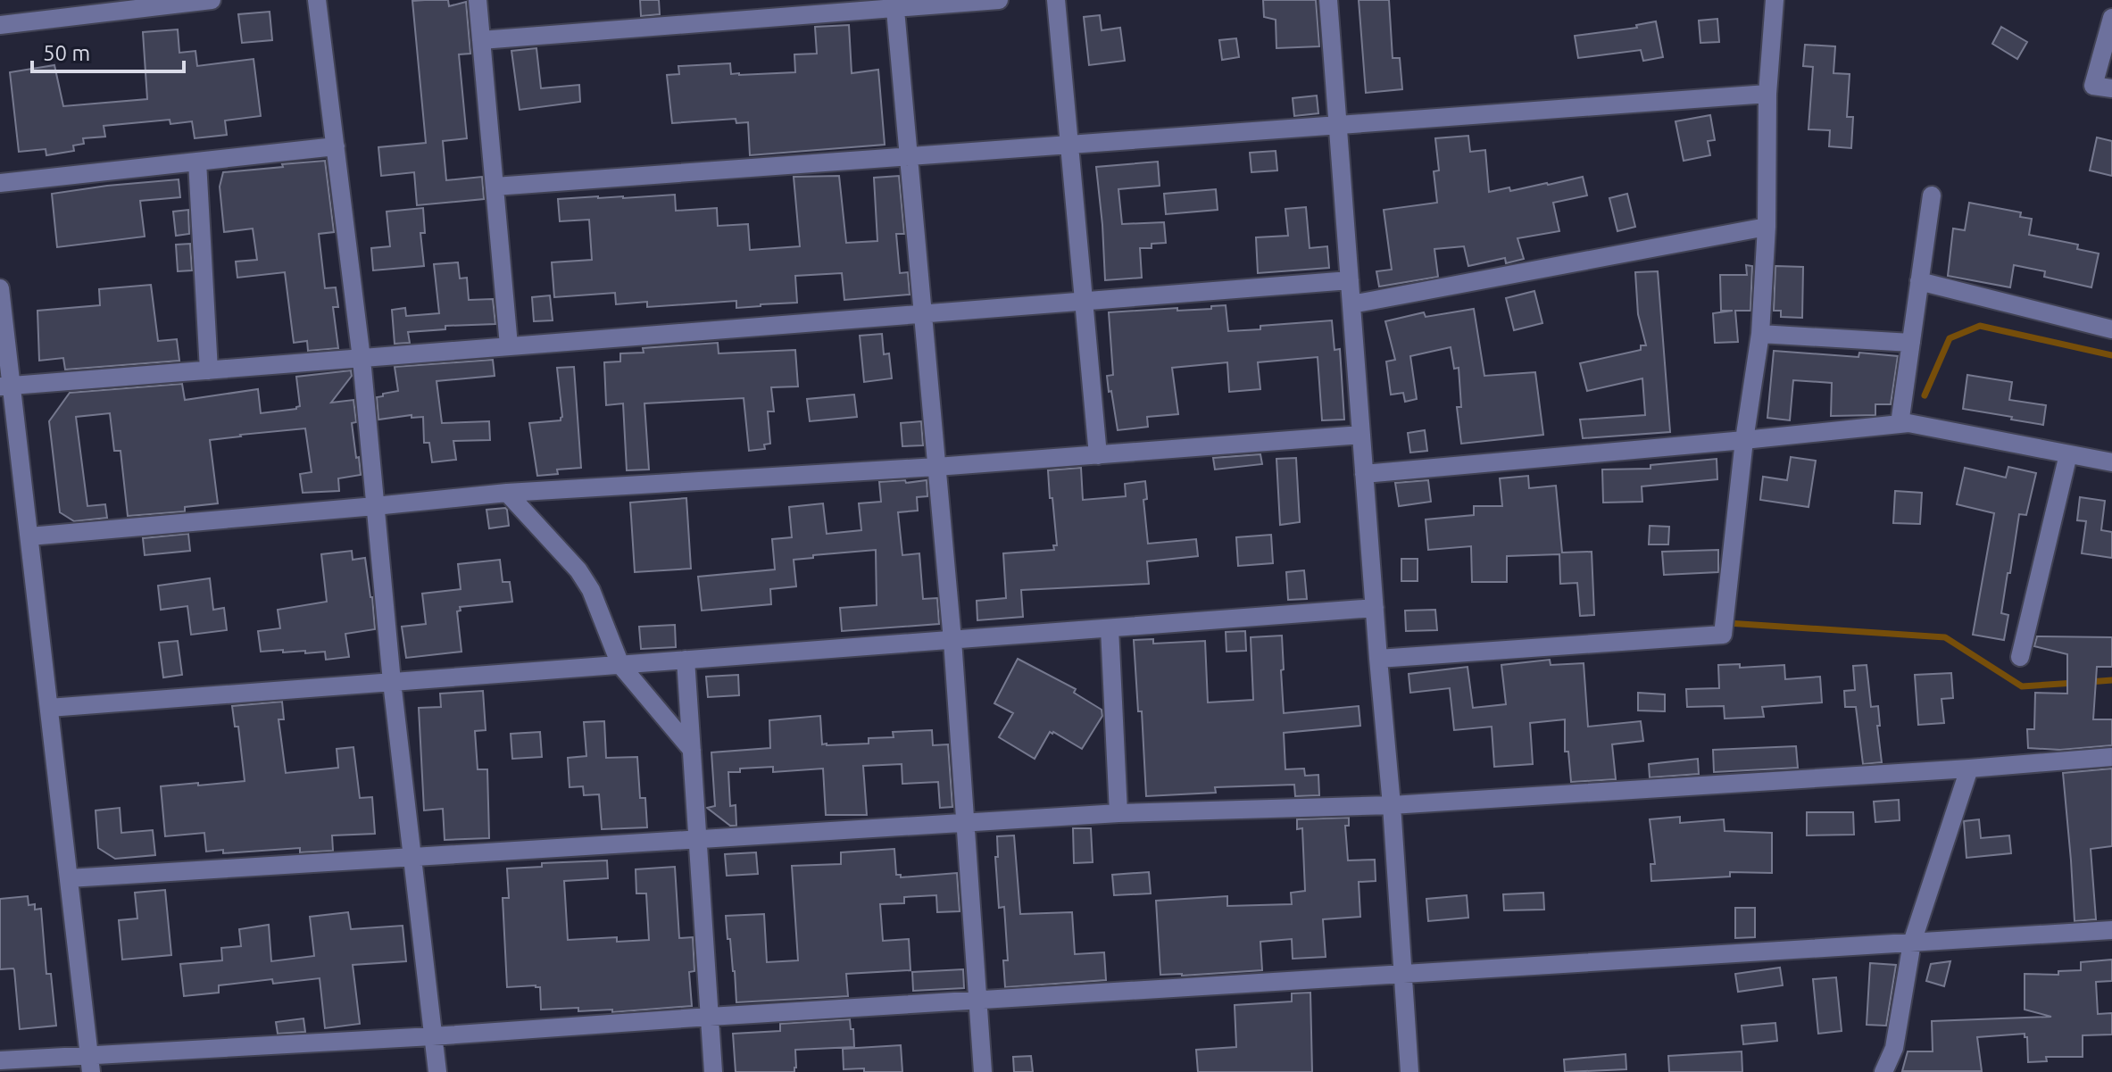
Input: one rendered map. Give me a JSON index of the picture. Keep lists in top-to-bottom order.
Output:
{
  "scale_bar": "50 m"
}
